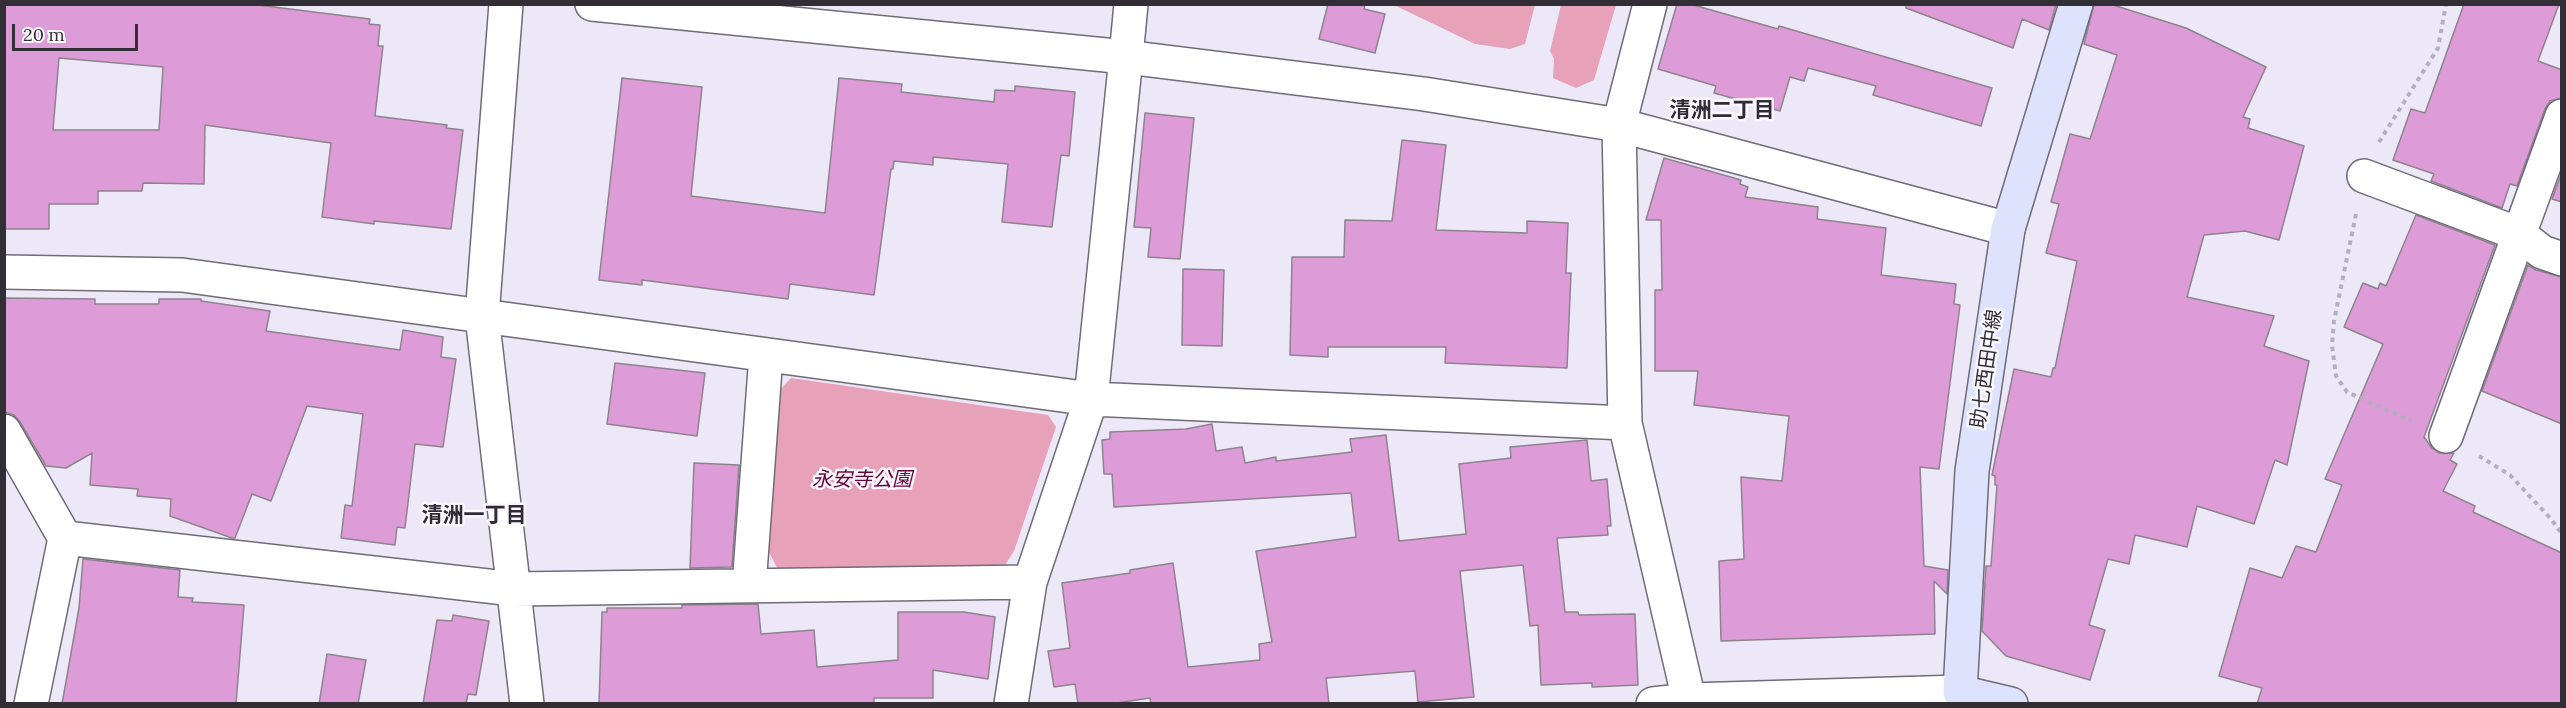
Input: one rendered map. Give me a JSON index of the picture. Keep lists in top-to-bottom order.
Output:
{
  "streets": {
    "main road": ["助七西田中線"]
  },
  "districts": ["清洲二丁目", "清洲一丁目"],
  "parks": ["永安寺公園"],
  "scale_bar": "20 m"
}
